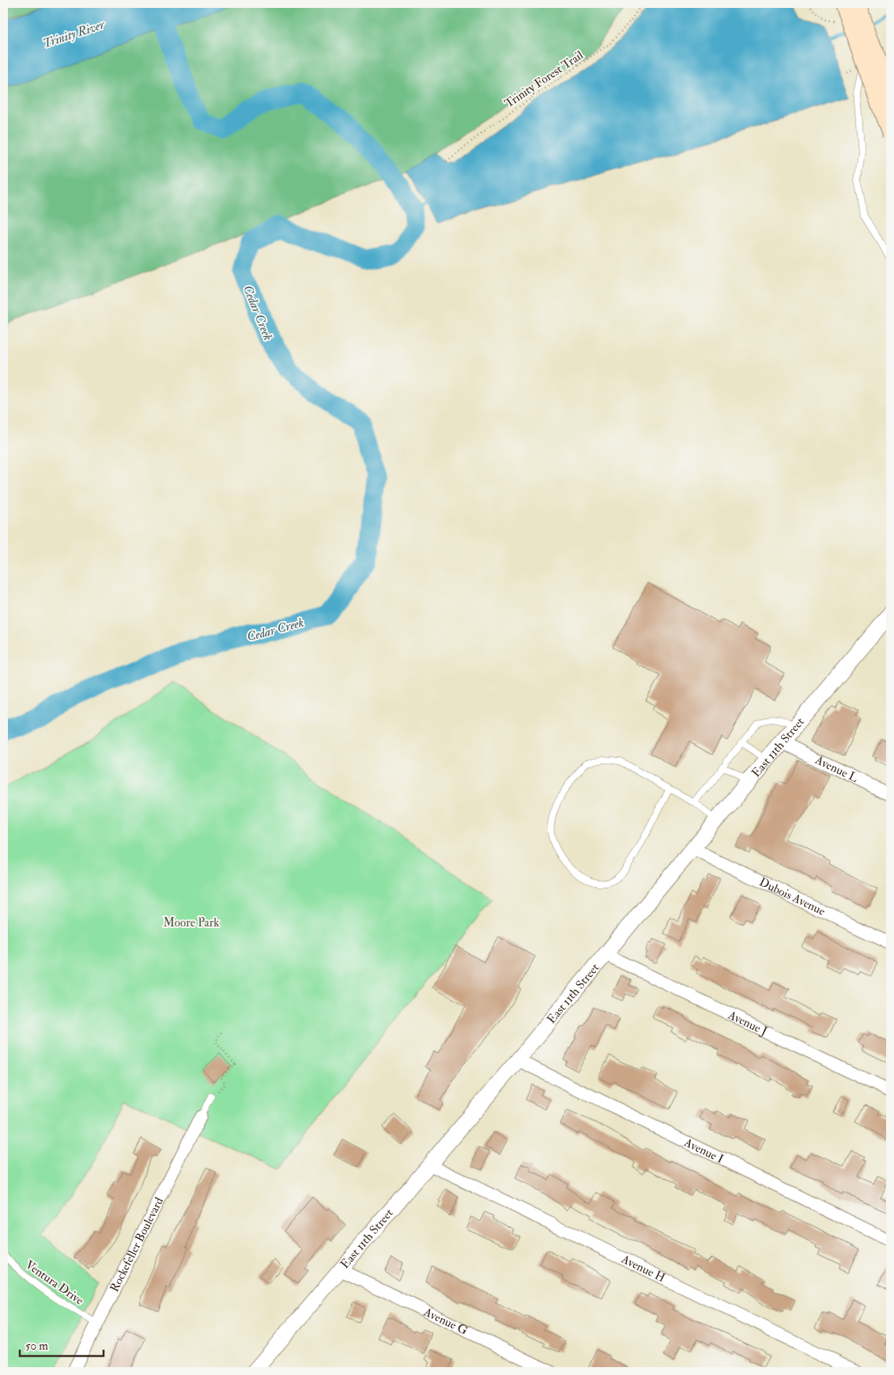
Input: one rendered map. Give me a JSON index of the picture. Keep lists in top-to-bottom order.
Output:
{
  "streets": {
    "street": [
      "East 11th Street",
      "Avenue L",
      "Dubois Avenue",
      "Avenue J",
      "Avenue I",
      "Rockefeller Boulevard",
      "Avenue H",
      "Avenue G"
    ],
    "lane": ["Ventura Drive"],
    "path": ["Trinity Forest Trail"]
  },
  "crossings": [
    ["East 11th Street", "Avenue L"],
    ["East 11th Street", "Dubois Avenue"],
    ["East 11th Street", "Avenue J"],
    ["East 11th Street", "Avenue I"],
    ["East 11th Street", "Avenue H"],
    ["East 11th Street", "Avenue G"],
    ["Rockefeller Boulevard", "Ventura Drive"]
  ],
  "water": ["Trinity River", "Cedar Creek"],
  "parks": ["Moore Park"],
  "scale_bar": "50 m"
}
